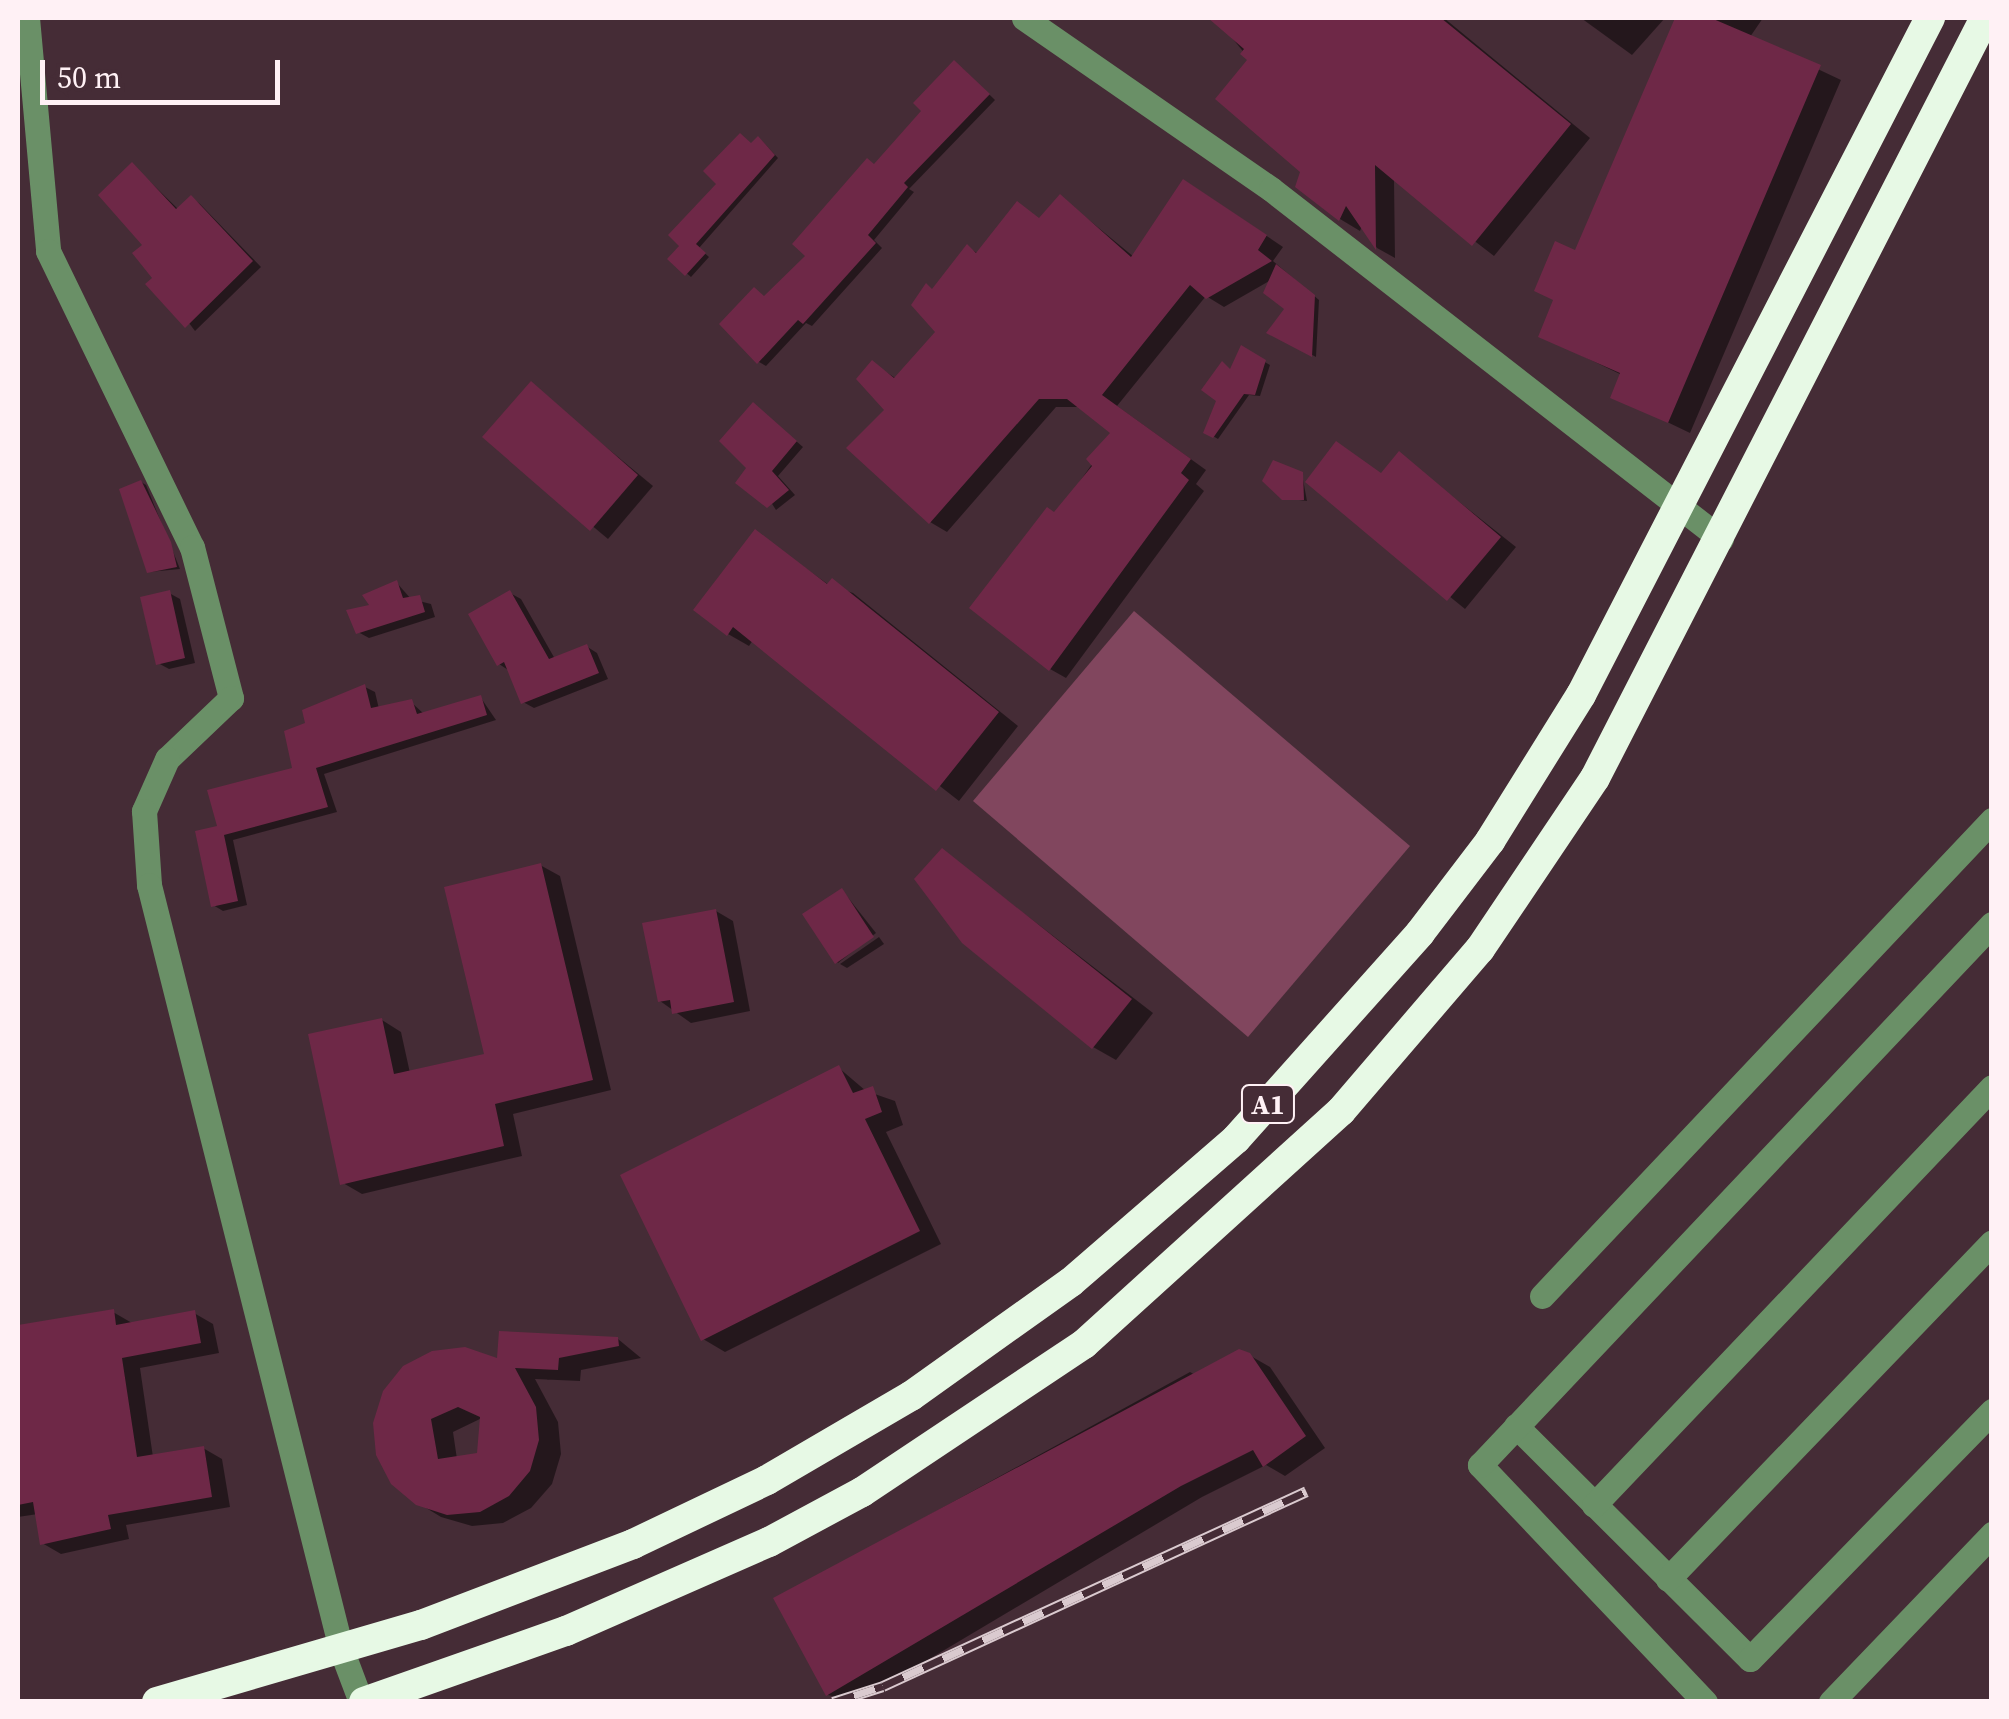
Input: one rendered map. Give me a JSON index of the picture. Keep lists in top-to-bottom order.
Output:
{
  "streets": {
    "highway": ["A1"]
  },
  "scale_bar": "50 m"
}
